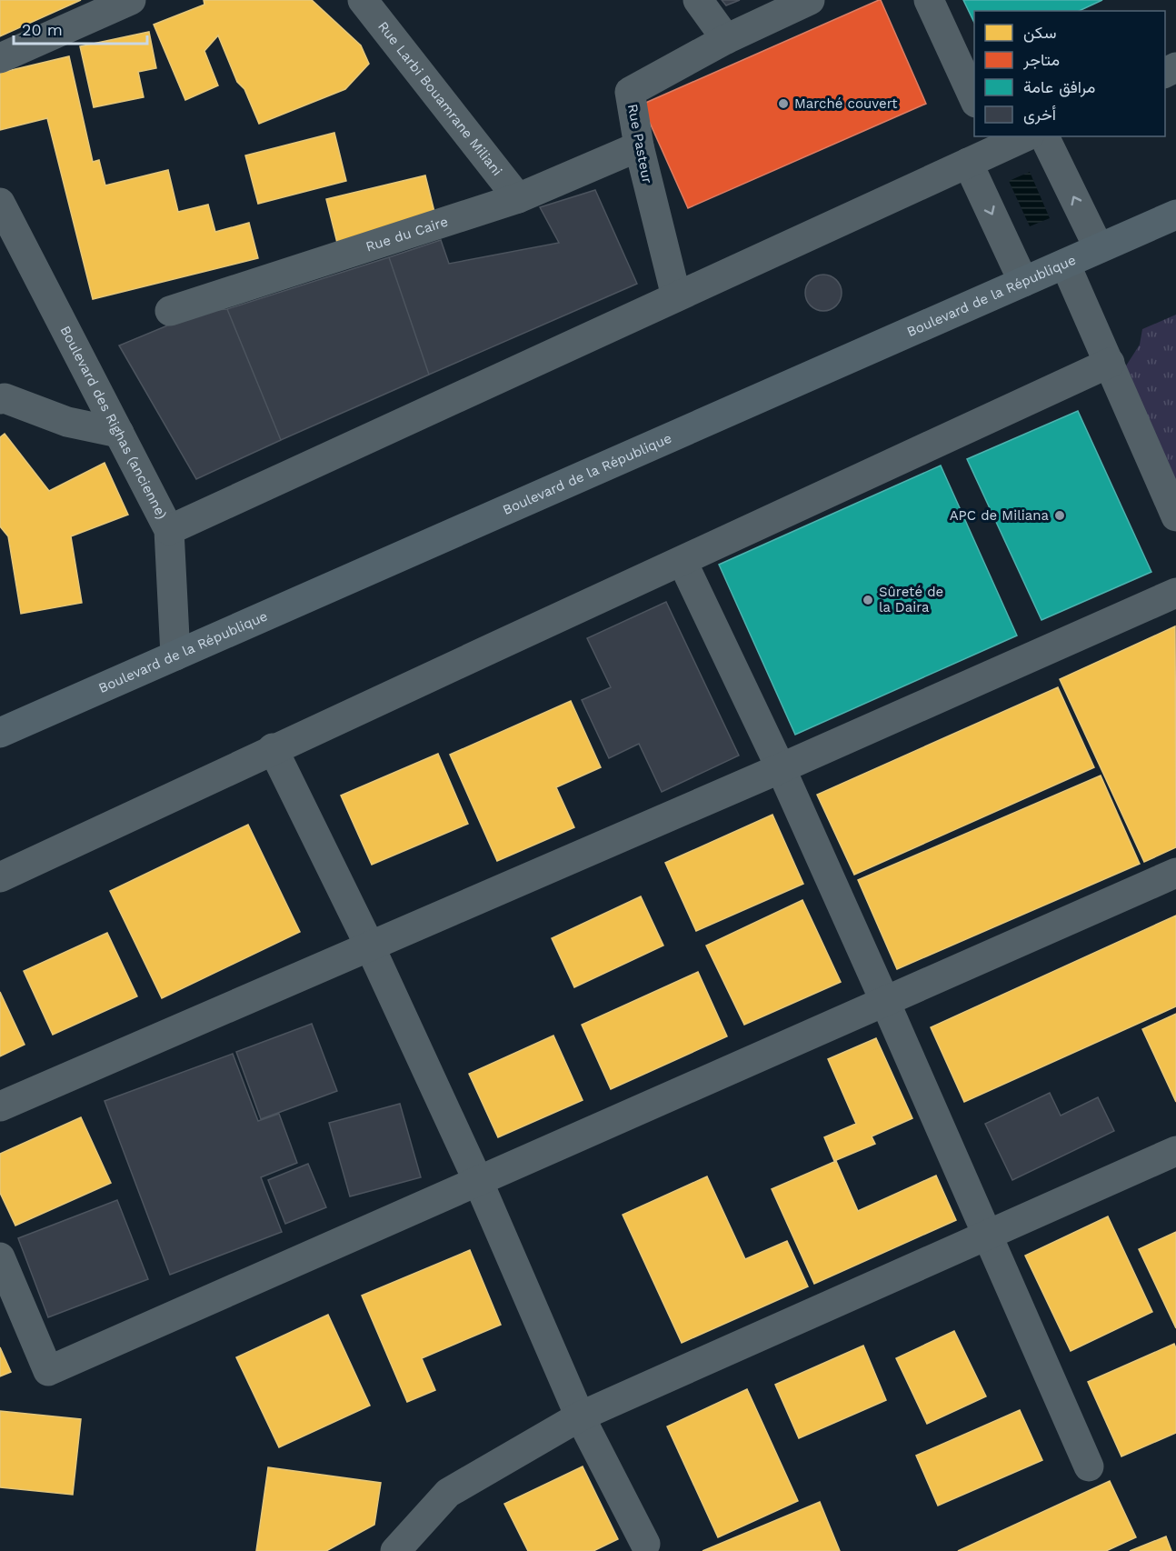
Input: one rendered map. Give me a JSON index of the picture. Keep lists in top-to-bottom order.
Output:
{
  "streets": {
    "main road": ["Boulevard de la République"],
    "street": [
      "Rue Larbi Bouamrane Miliani",
      "Rue Pasteur",
      "Rue du Caire",
      "Boulevard des Righas (ancienne)"
    ]
  },
  "crossings": [
    ["Rue Larbi Bouamrane Miliani", "Rue du Caire"],
    ["Rue Pasteur", "Rue du Caire"],
    ["Boulevard de la République", "Boulevard des Righas (ancienne)"]
  ],
  "places": ["Marché couvert", "APC de Miliana", "Sûreté de la Daira"],
  "legend": [
    "سكن",
    "متاجر",
    "مرافق عامة",
    "أخرى"
  ],
  "scale_bar": "20 m"
}
